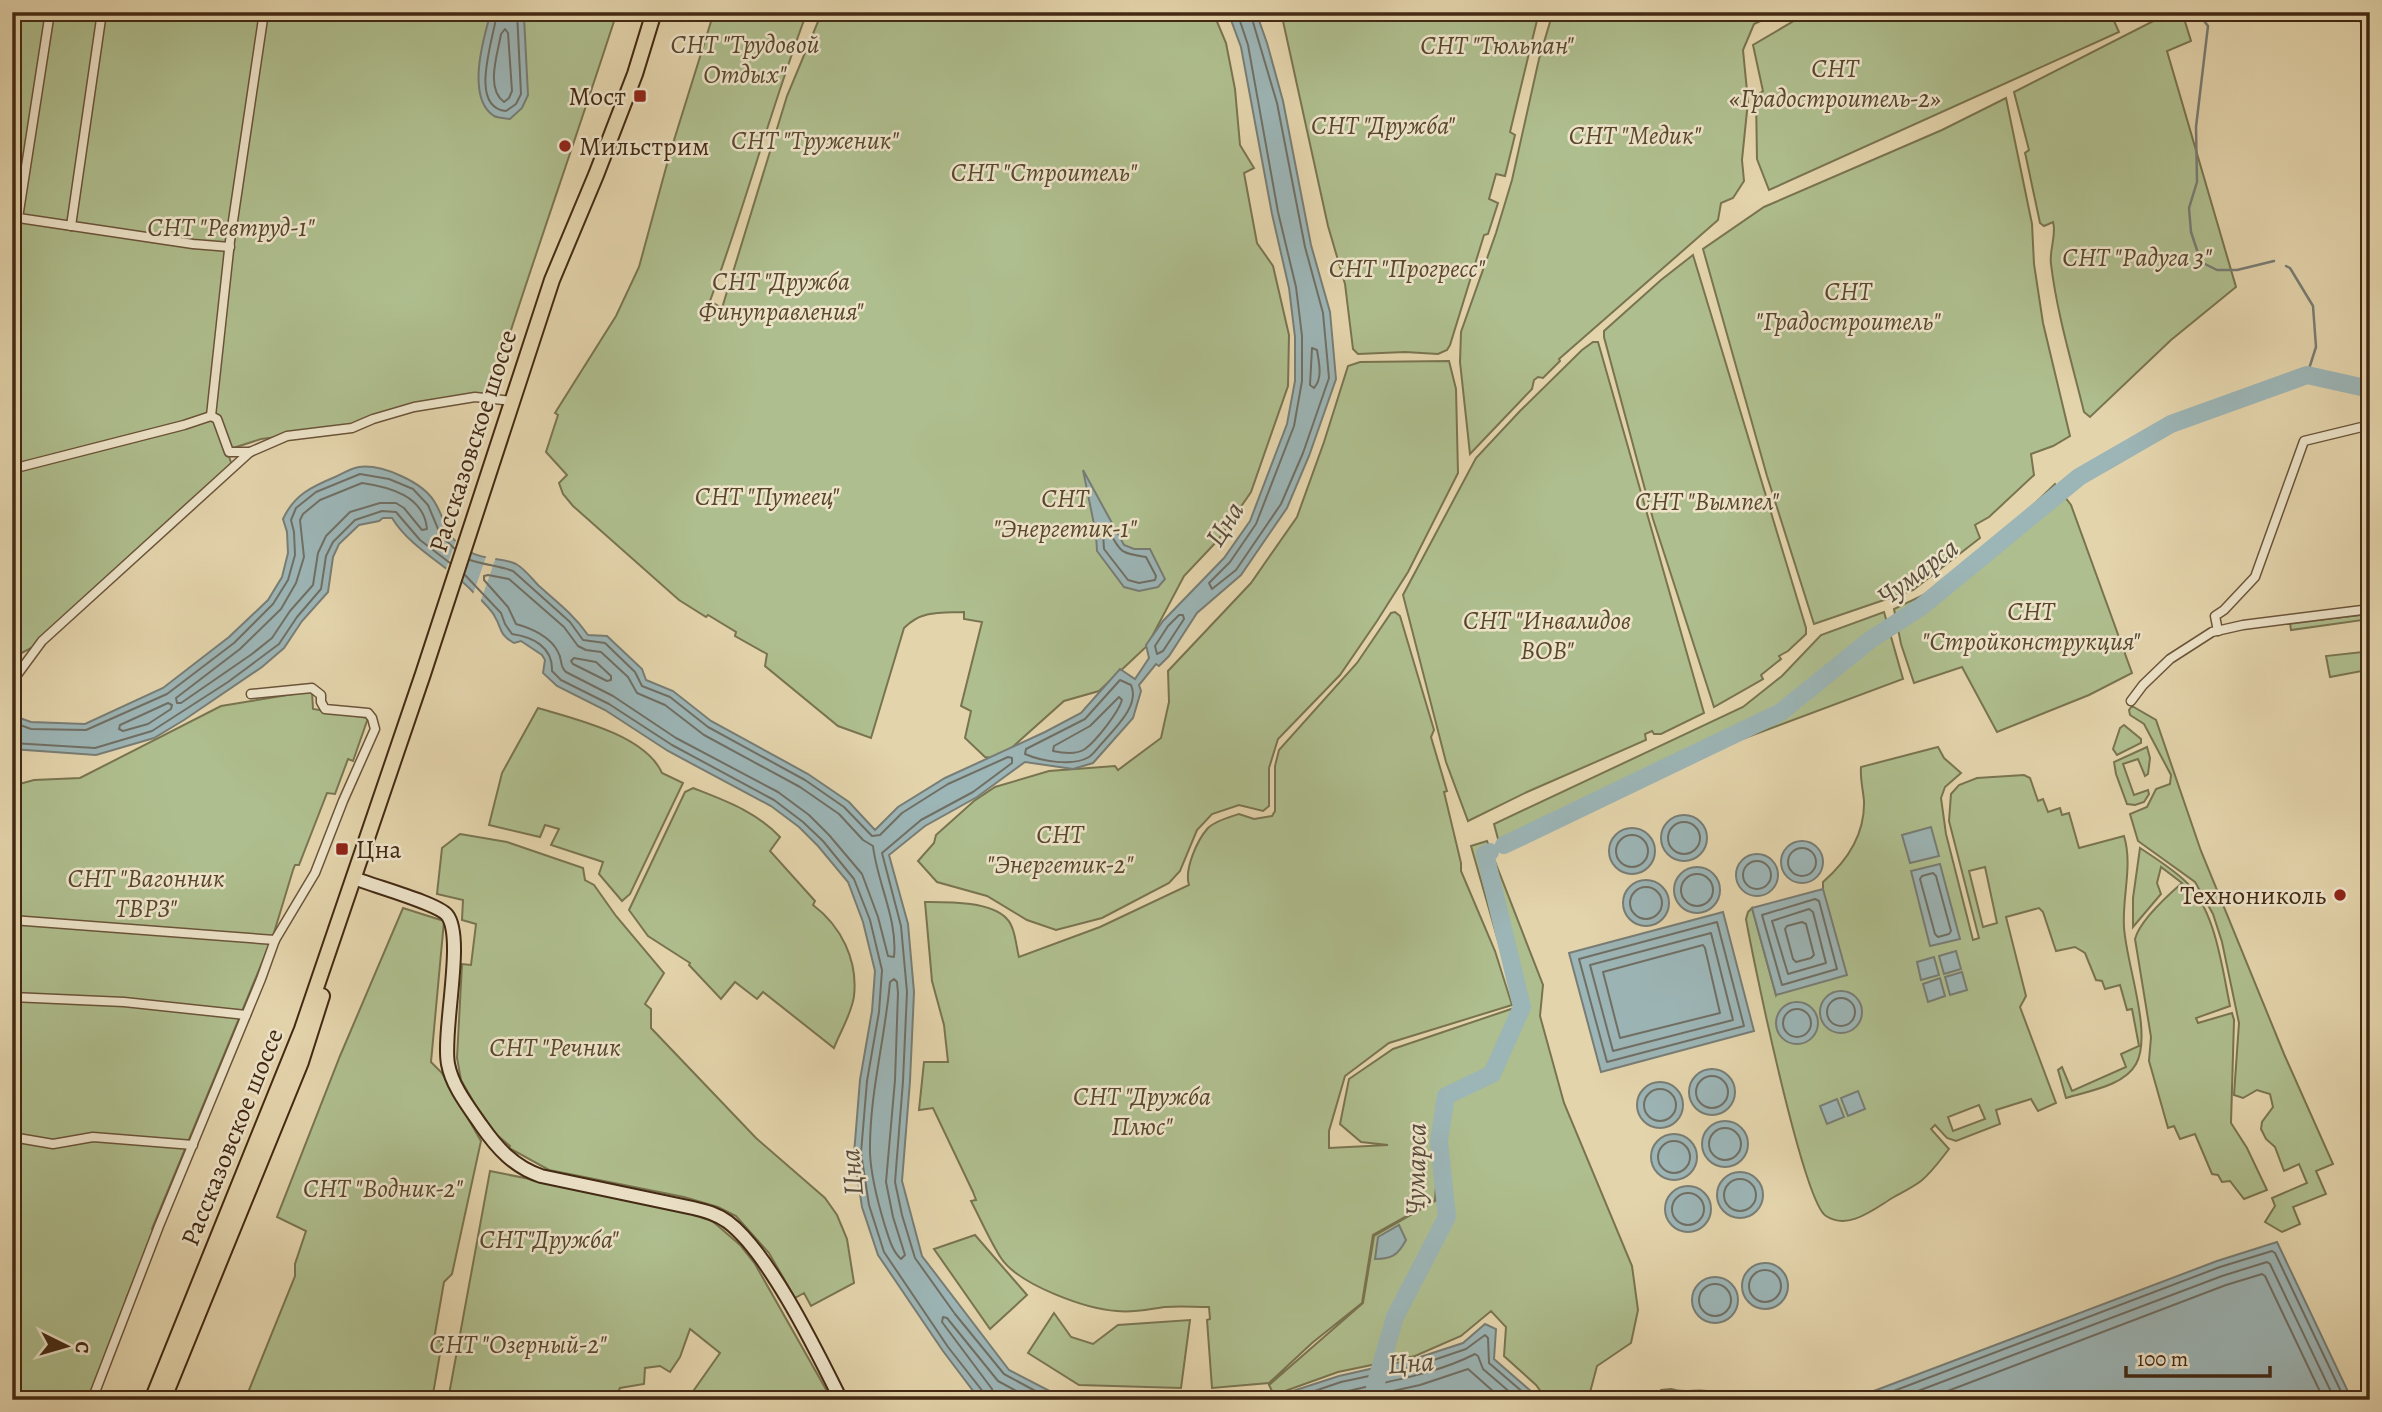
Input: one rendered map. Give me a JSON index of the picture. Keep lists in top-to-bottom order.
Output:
{
  "streets": {
    "main road": ["Рассказовское шоссе"]
  },
  "water": ["Цна", "Чумарса"],
  "parks": [
    "СНТ \"Трудовой Отдых\"",
    "СНТ \"Тюльпан\"",
    "СНТ «Градостроитель-2»",
    "СНТ \"Дружба\"",
    "СНТ \"Медик\"",
    "СНТ \"Труженик\"",
    "СНТ \"Строитель\"",
    "СНТ \"Ревтруд-1\"",
    "СНТ \"Радуга 3\"",
    "СНТ \"Прогресс\"",
    "СНТ \"Дружба Финуправления\"",
    "СНТ \"Градостроитель\"",
    "СНТ \"Путеец\"",
    "СНТ \"Энергетик-1\"",
    "СНТ \"Вымпел\"",
    "СНТ \"Стройконструкция\"",
    "СНТ \"Инвалидов ВОВ\"",
    "СНТ \"Энергетик-2\"",
    "СНТ \"Вагонник ТВРЗ\"",
    "СНТ \"Речник",
    "СНТ \"Дружба Плюс\"",
    "СНТ \"Водник-2\"",
    "СНТ\"Дружба\"",
    "СНТ \"Озерный-2\""
  ],
  "places": {
    "transit": ["Мост", "Цна"],
    "other": ["Мильстрим", "Технониколь"]
  },
  "scale_bar": "100 m",
  "north": "right"
}
